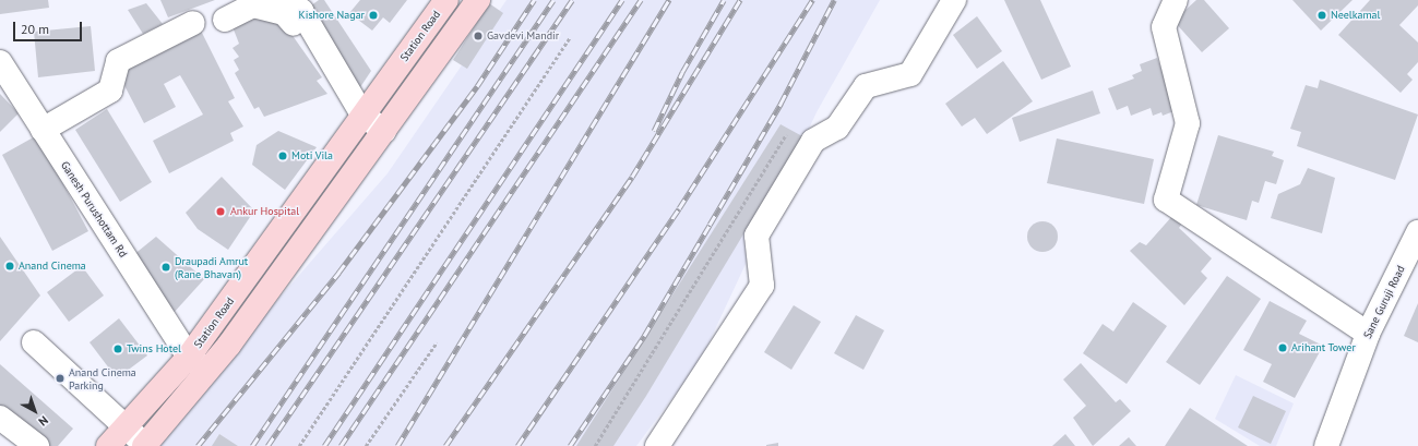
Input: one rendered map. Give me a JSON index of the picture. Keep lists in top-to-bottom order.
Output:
{
  "streets": {
    "main road": ["Station Road"],
    "street": ["Ganesh Purushottam Rd", "Sane Guruji Road"]
  },
  "crossings": [
    ["Station Road", "Ganesh Purushottam Rd"]
  ],
  "places": [
    "Kishore Nagar",
    "Neelkamal",
    "Gavdevi Mandir",
    "Moti Vila",
    "Ankur Hospital",
    "Anand Cinema",
    "Draupadi Amrut (Rane Bhavan)",
    "Arihant Tower",
    "Twins Hotel",
    "Anand Cinema Parking"
  ],
  "scale_bar": "20 m",
  "north": "bottom right"
}
